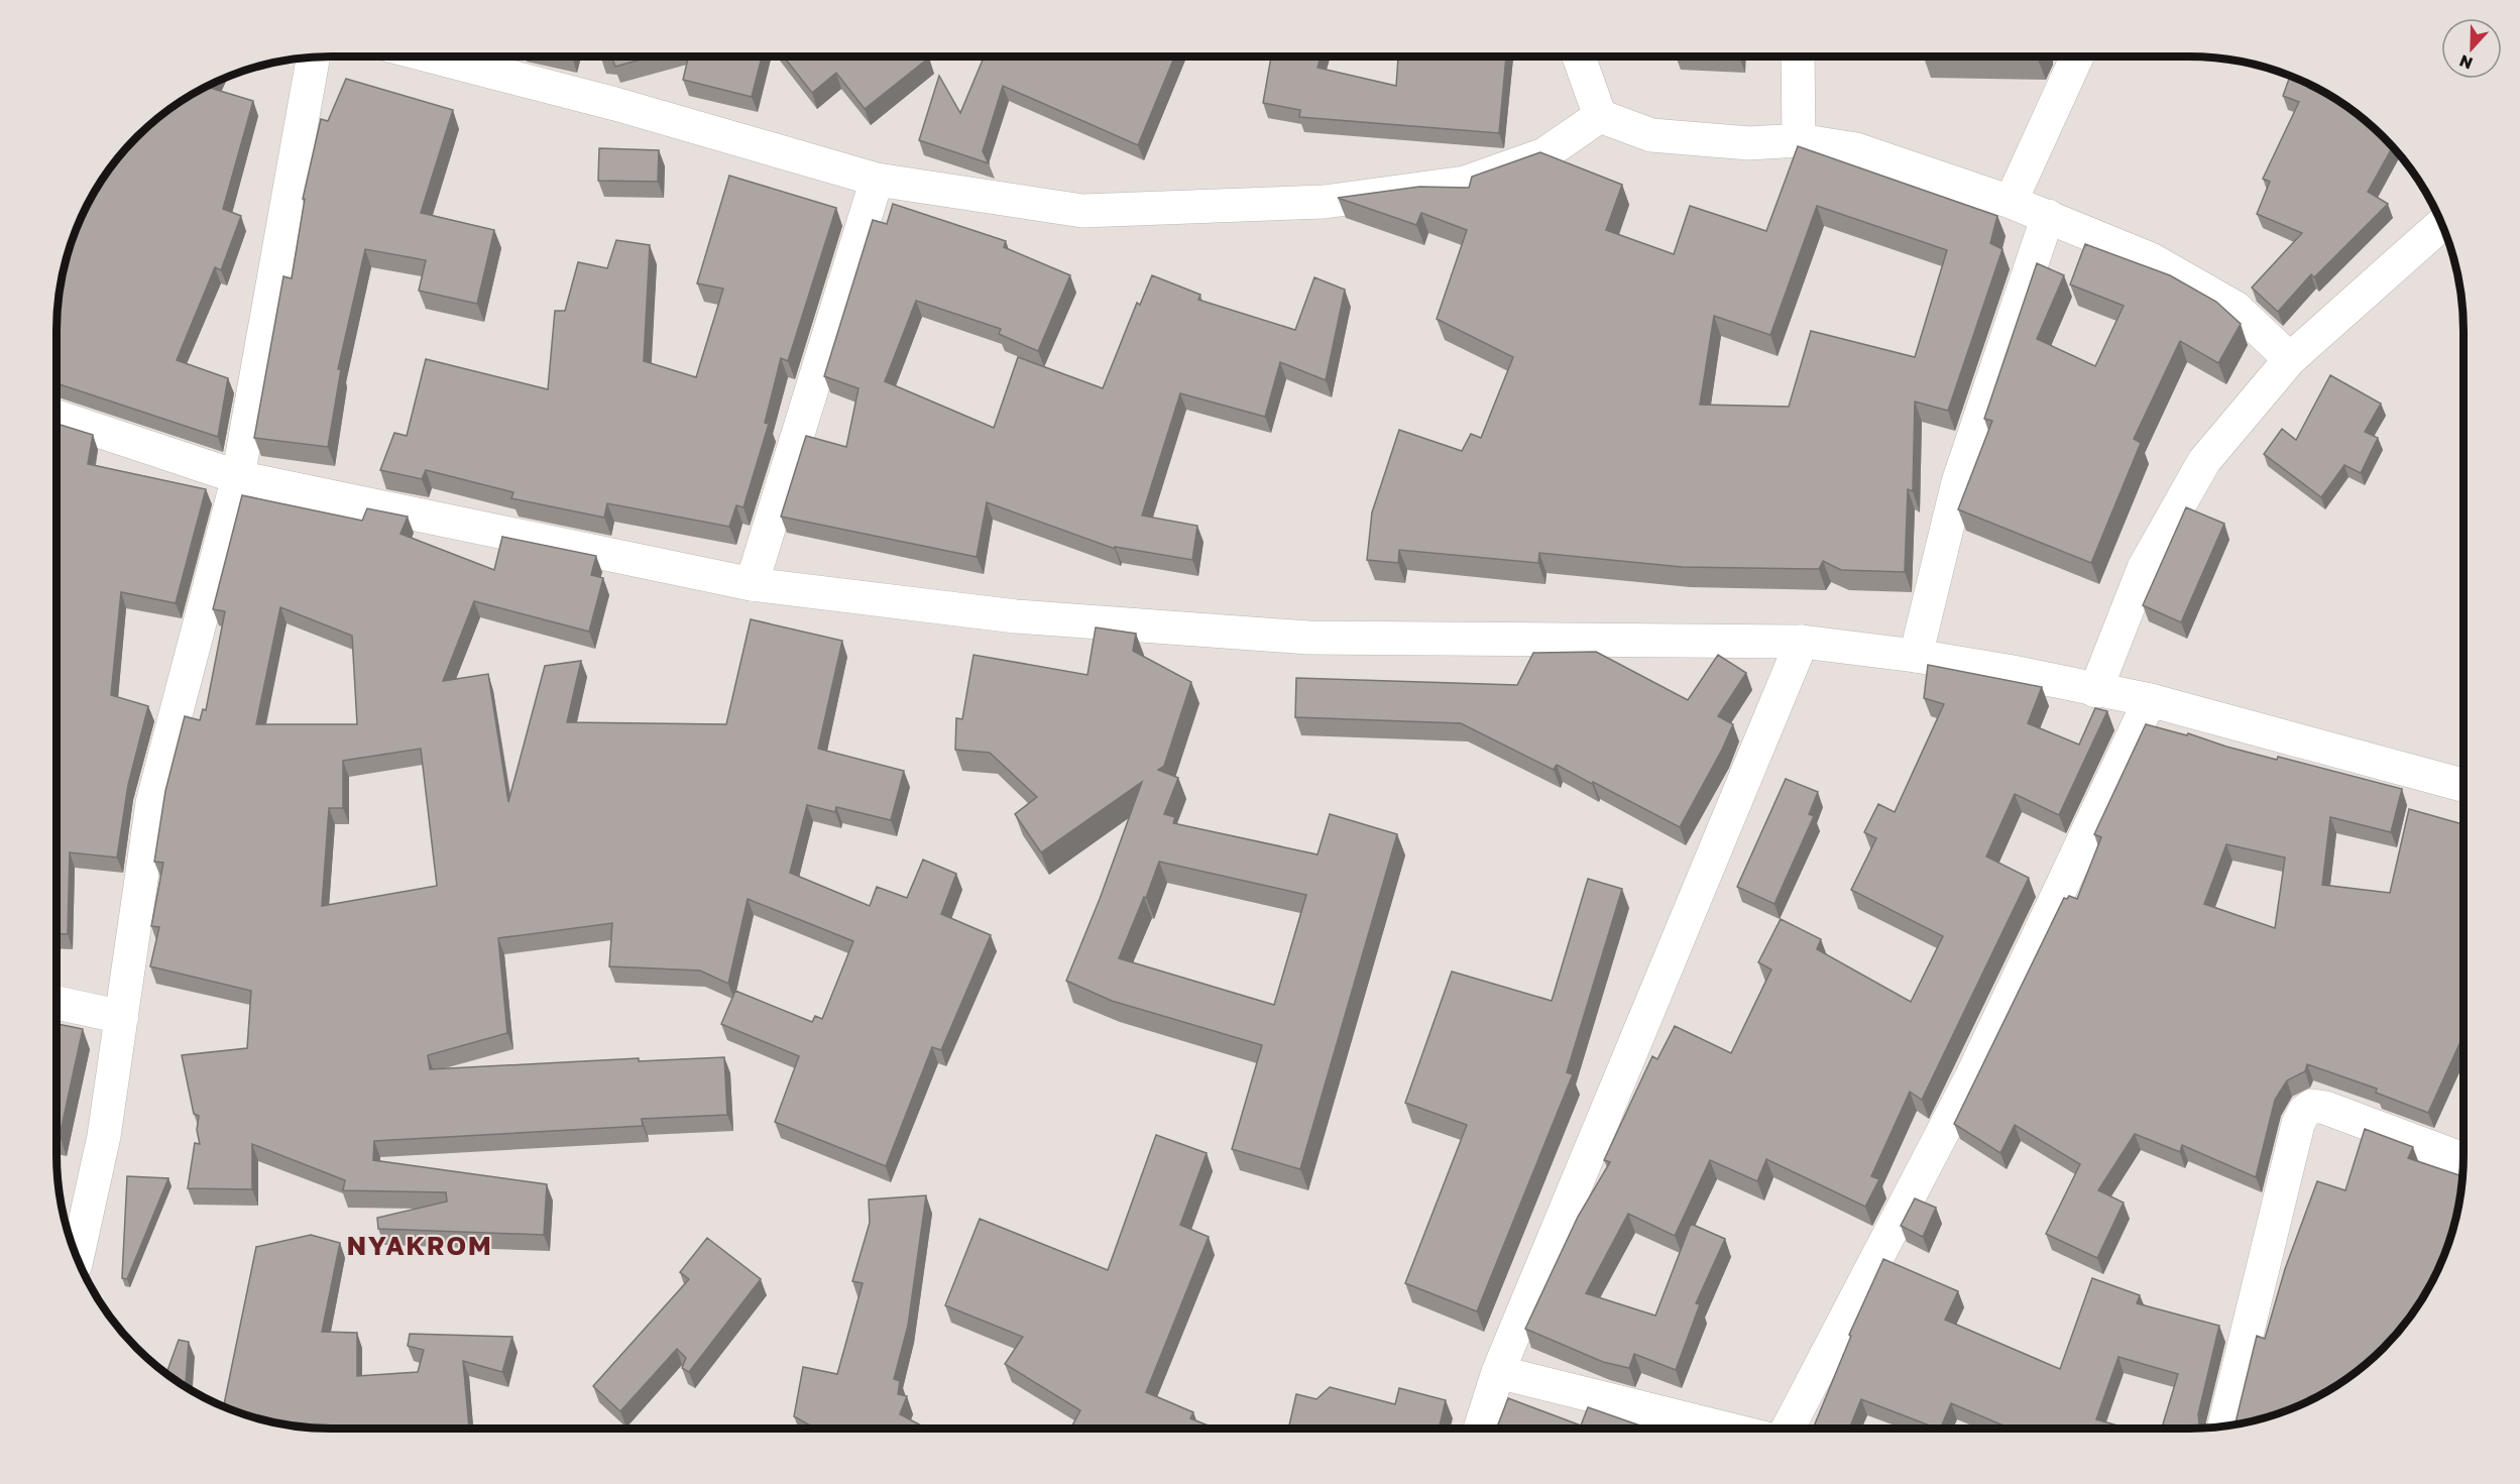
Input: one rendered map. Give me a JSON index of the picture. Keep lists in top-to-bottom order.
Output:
{
  "districts": ["NYAKROM"],
  "north": "bottom"
}
